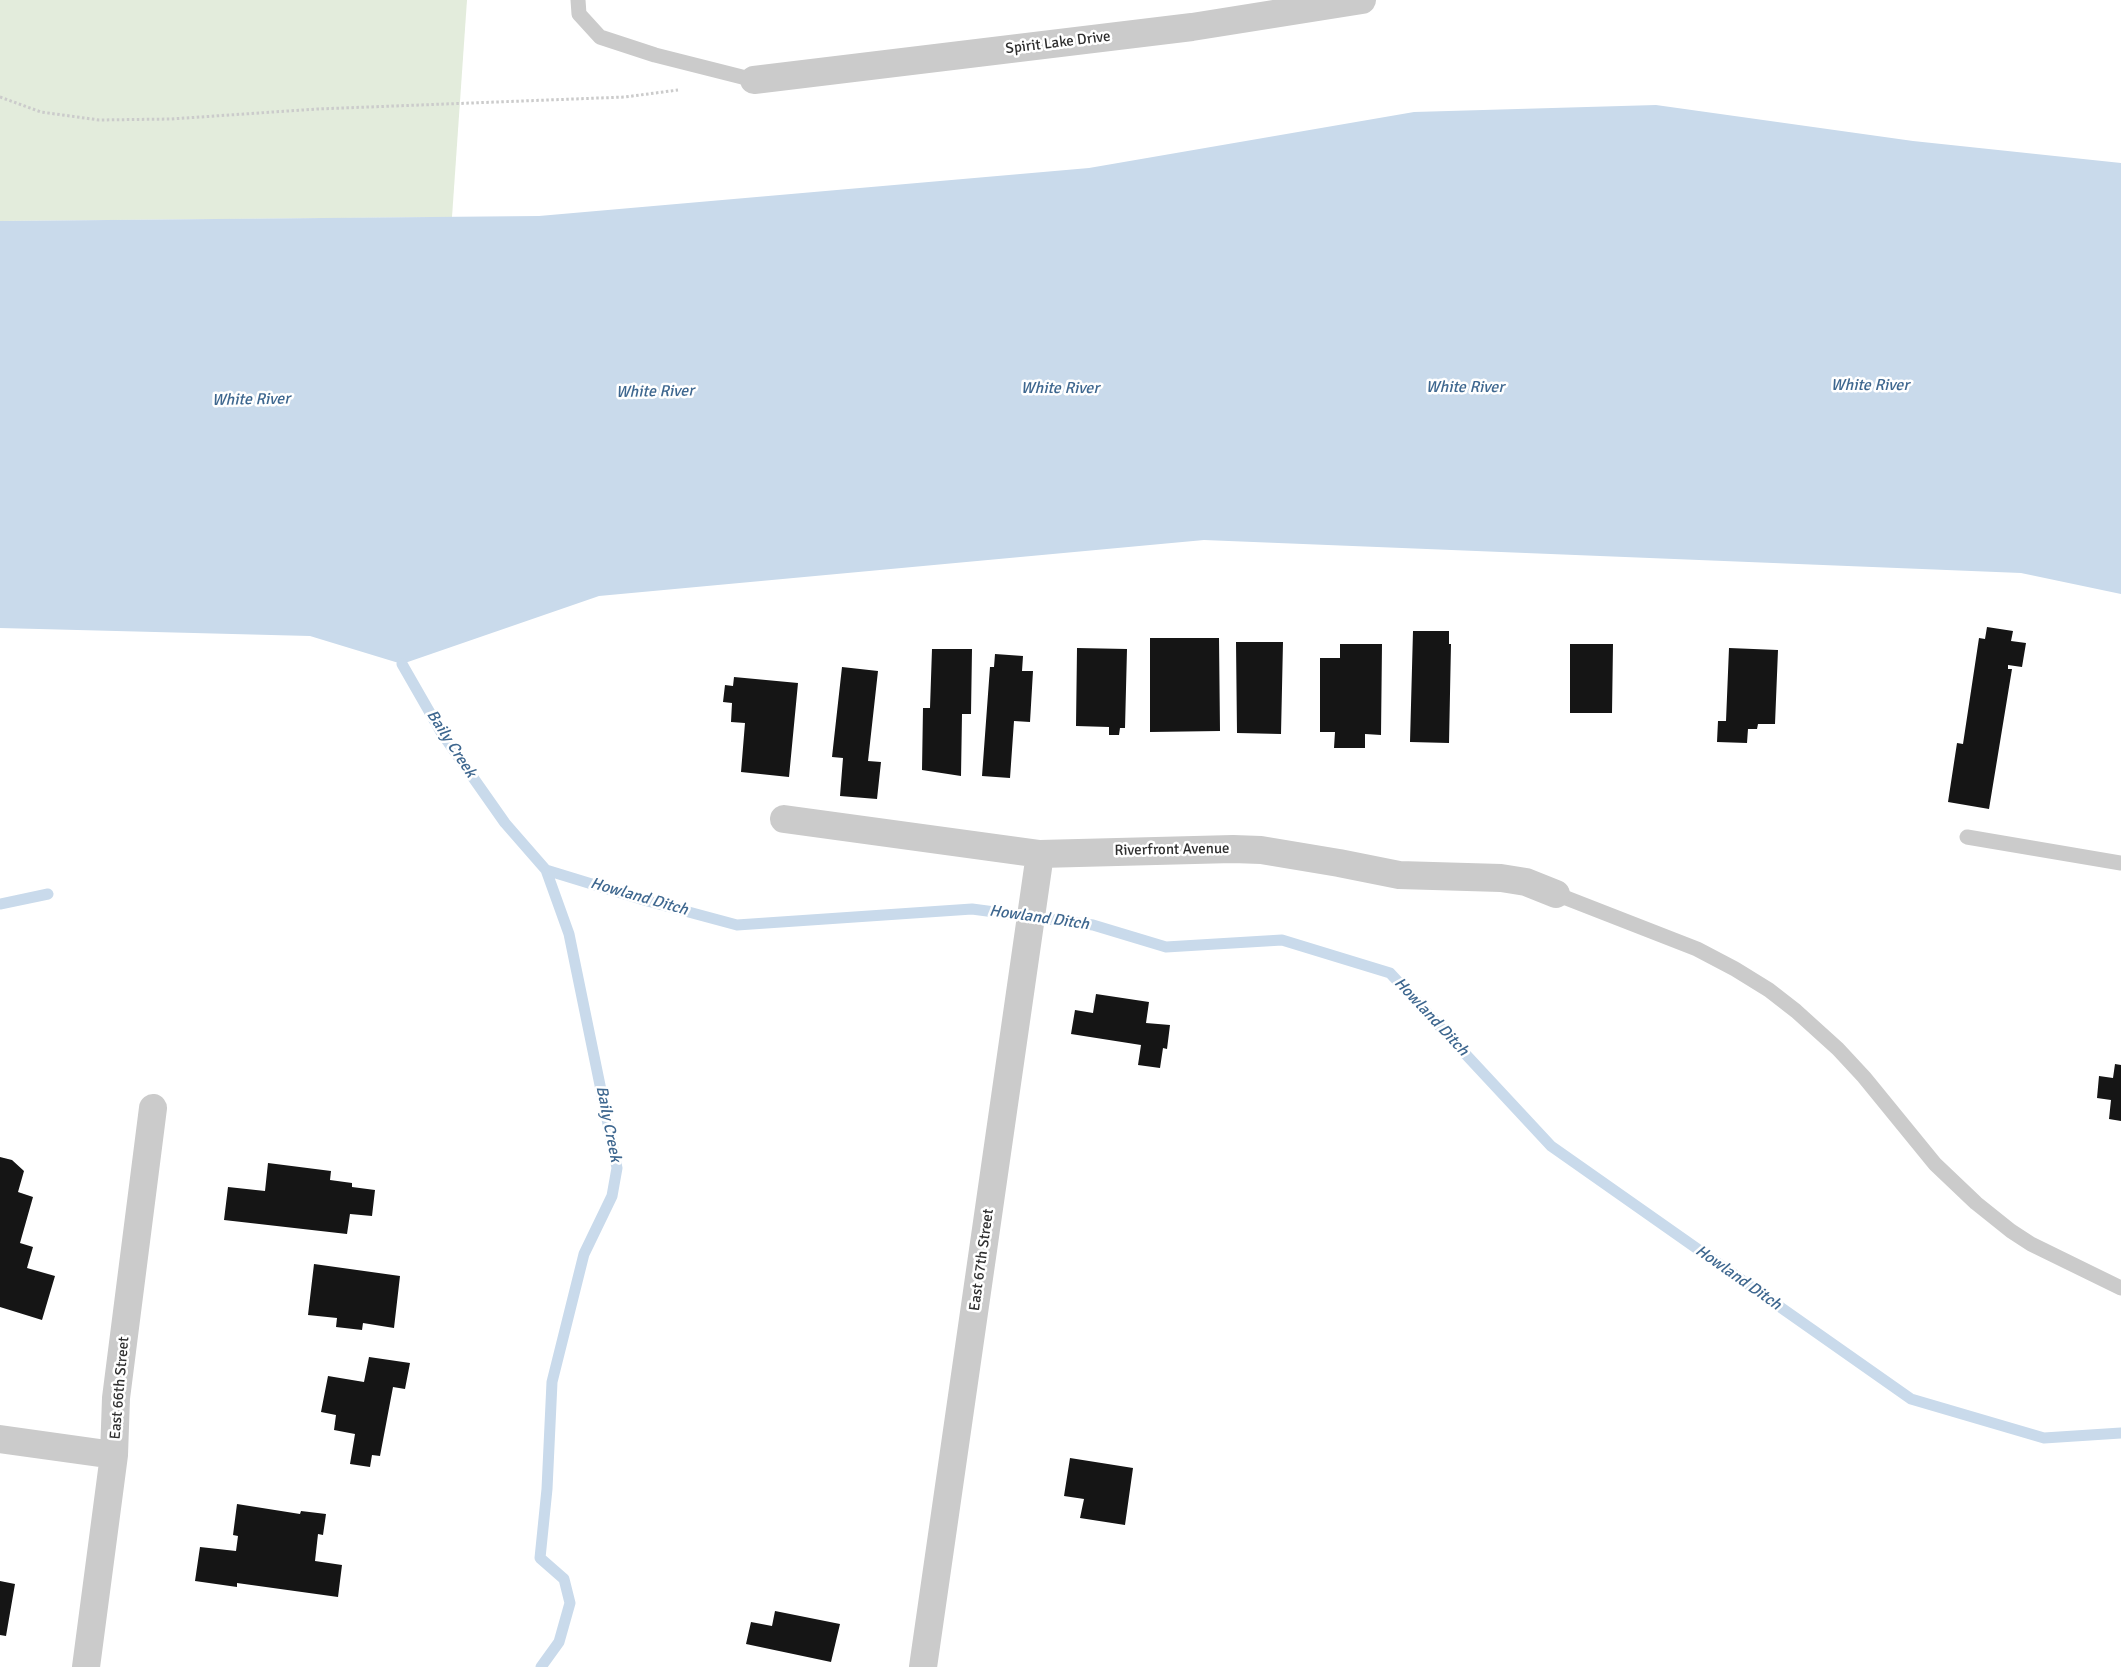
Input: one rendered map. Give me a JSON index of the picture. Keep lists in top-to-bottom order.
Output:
{
  "streets": {
    "street": [
      "Spirit Lake Drive",
      "Riverfront Avenue",
      "East 67th Street",
      "East 66th Street"
    ]
  },
  "crossings": [
    ["Riverfront Avenue", "East 67th Street"]
  ],
  "water": ["White River", "Baily Creek", "Howland Ditch"]
}
